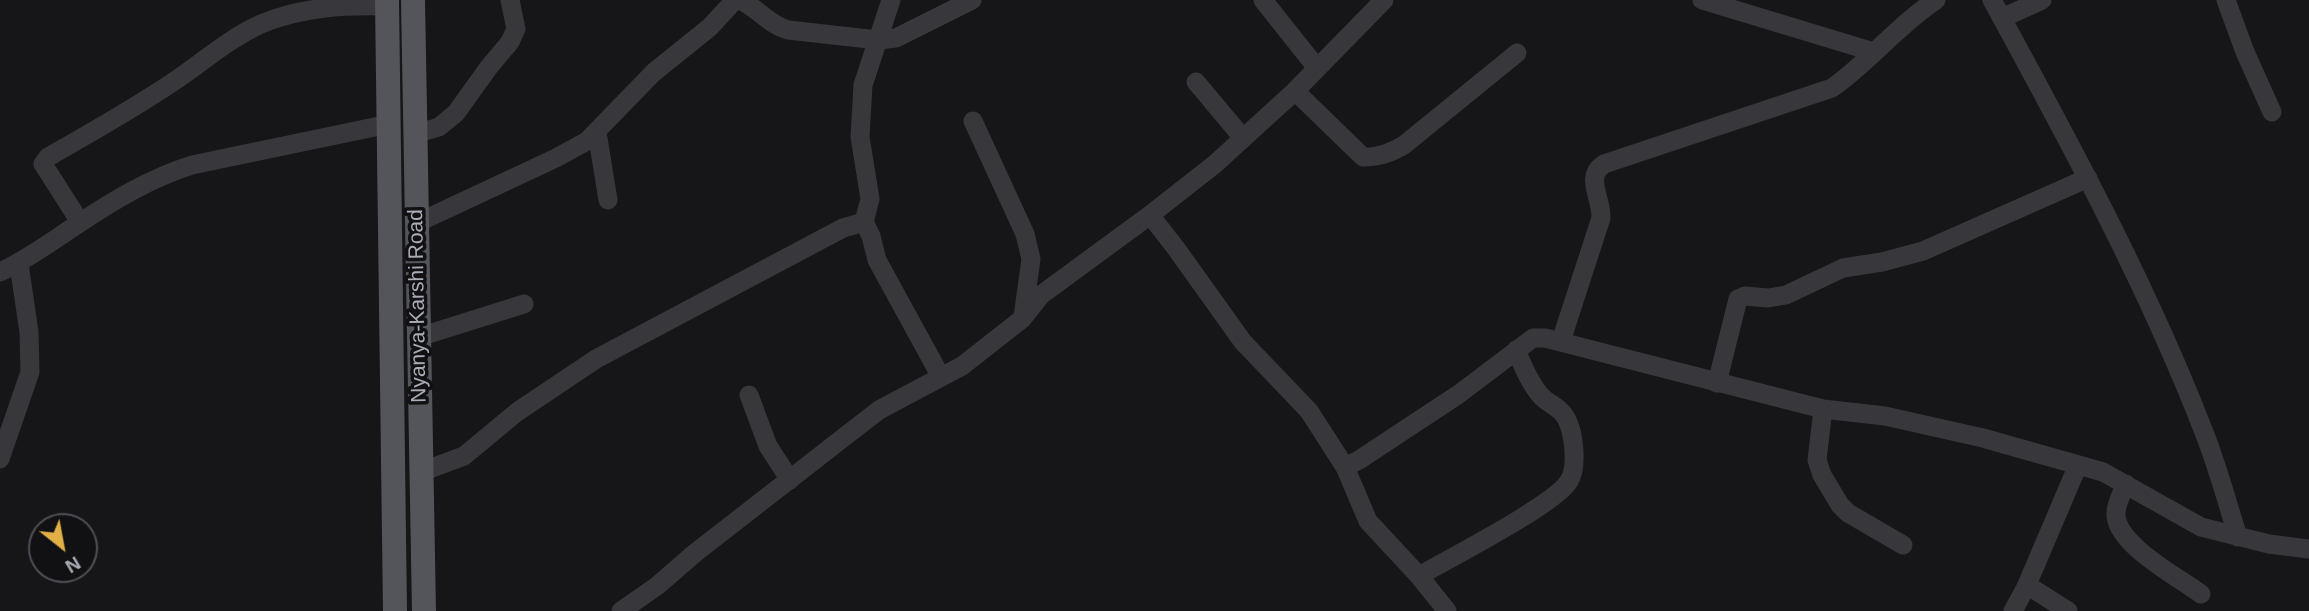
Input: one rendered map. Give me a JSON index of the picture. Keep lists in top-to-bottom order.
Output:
{
  "streets": {
    "main road": ["Nyanya-Karshi Road"]
  },
  "north": "bottom right"
}
